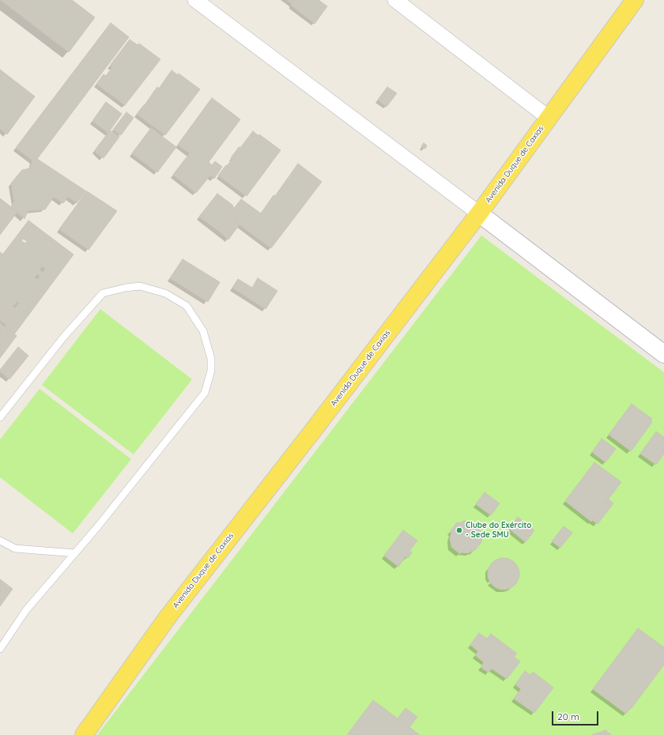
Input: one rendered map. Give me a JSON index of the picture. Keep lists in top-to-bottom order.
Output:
{
  "streets": {
    "main road": ["Avenida Duque de Caxias"]
  },
  "places": ["Clube do Exército - Sede SMU"],
  "scale_bar": "20 m"
}
